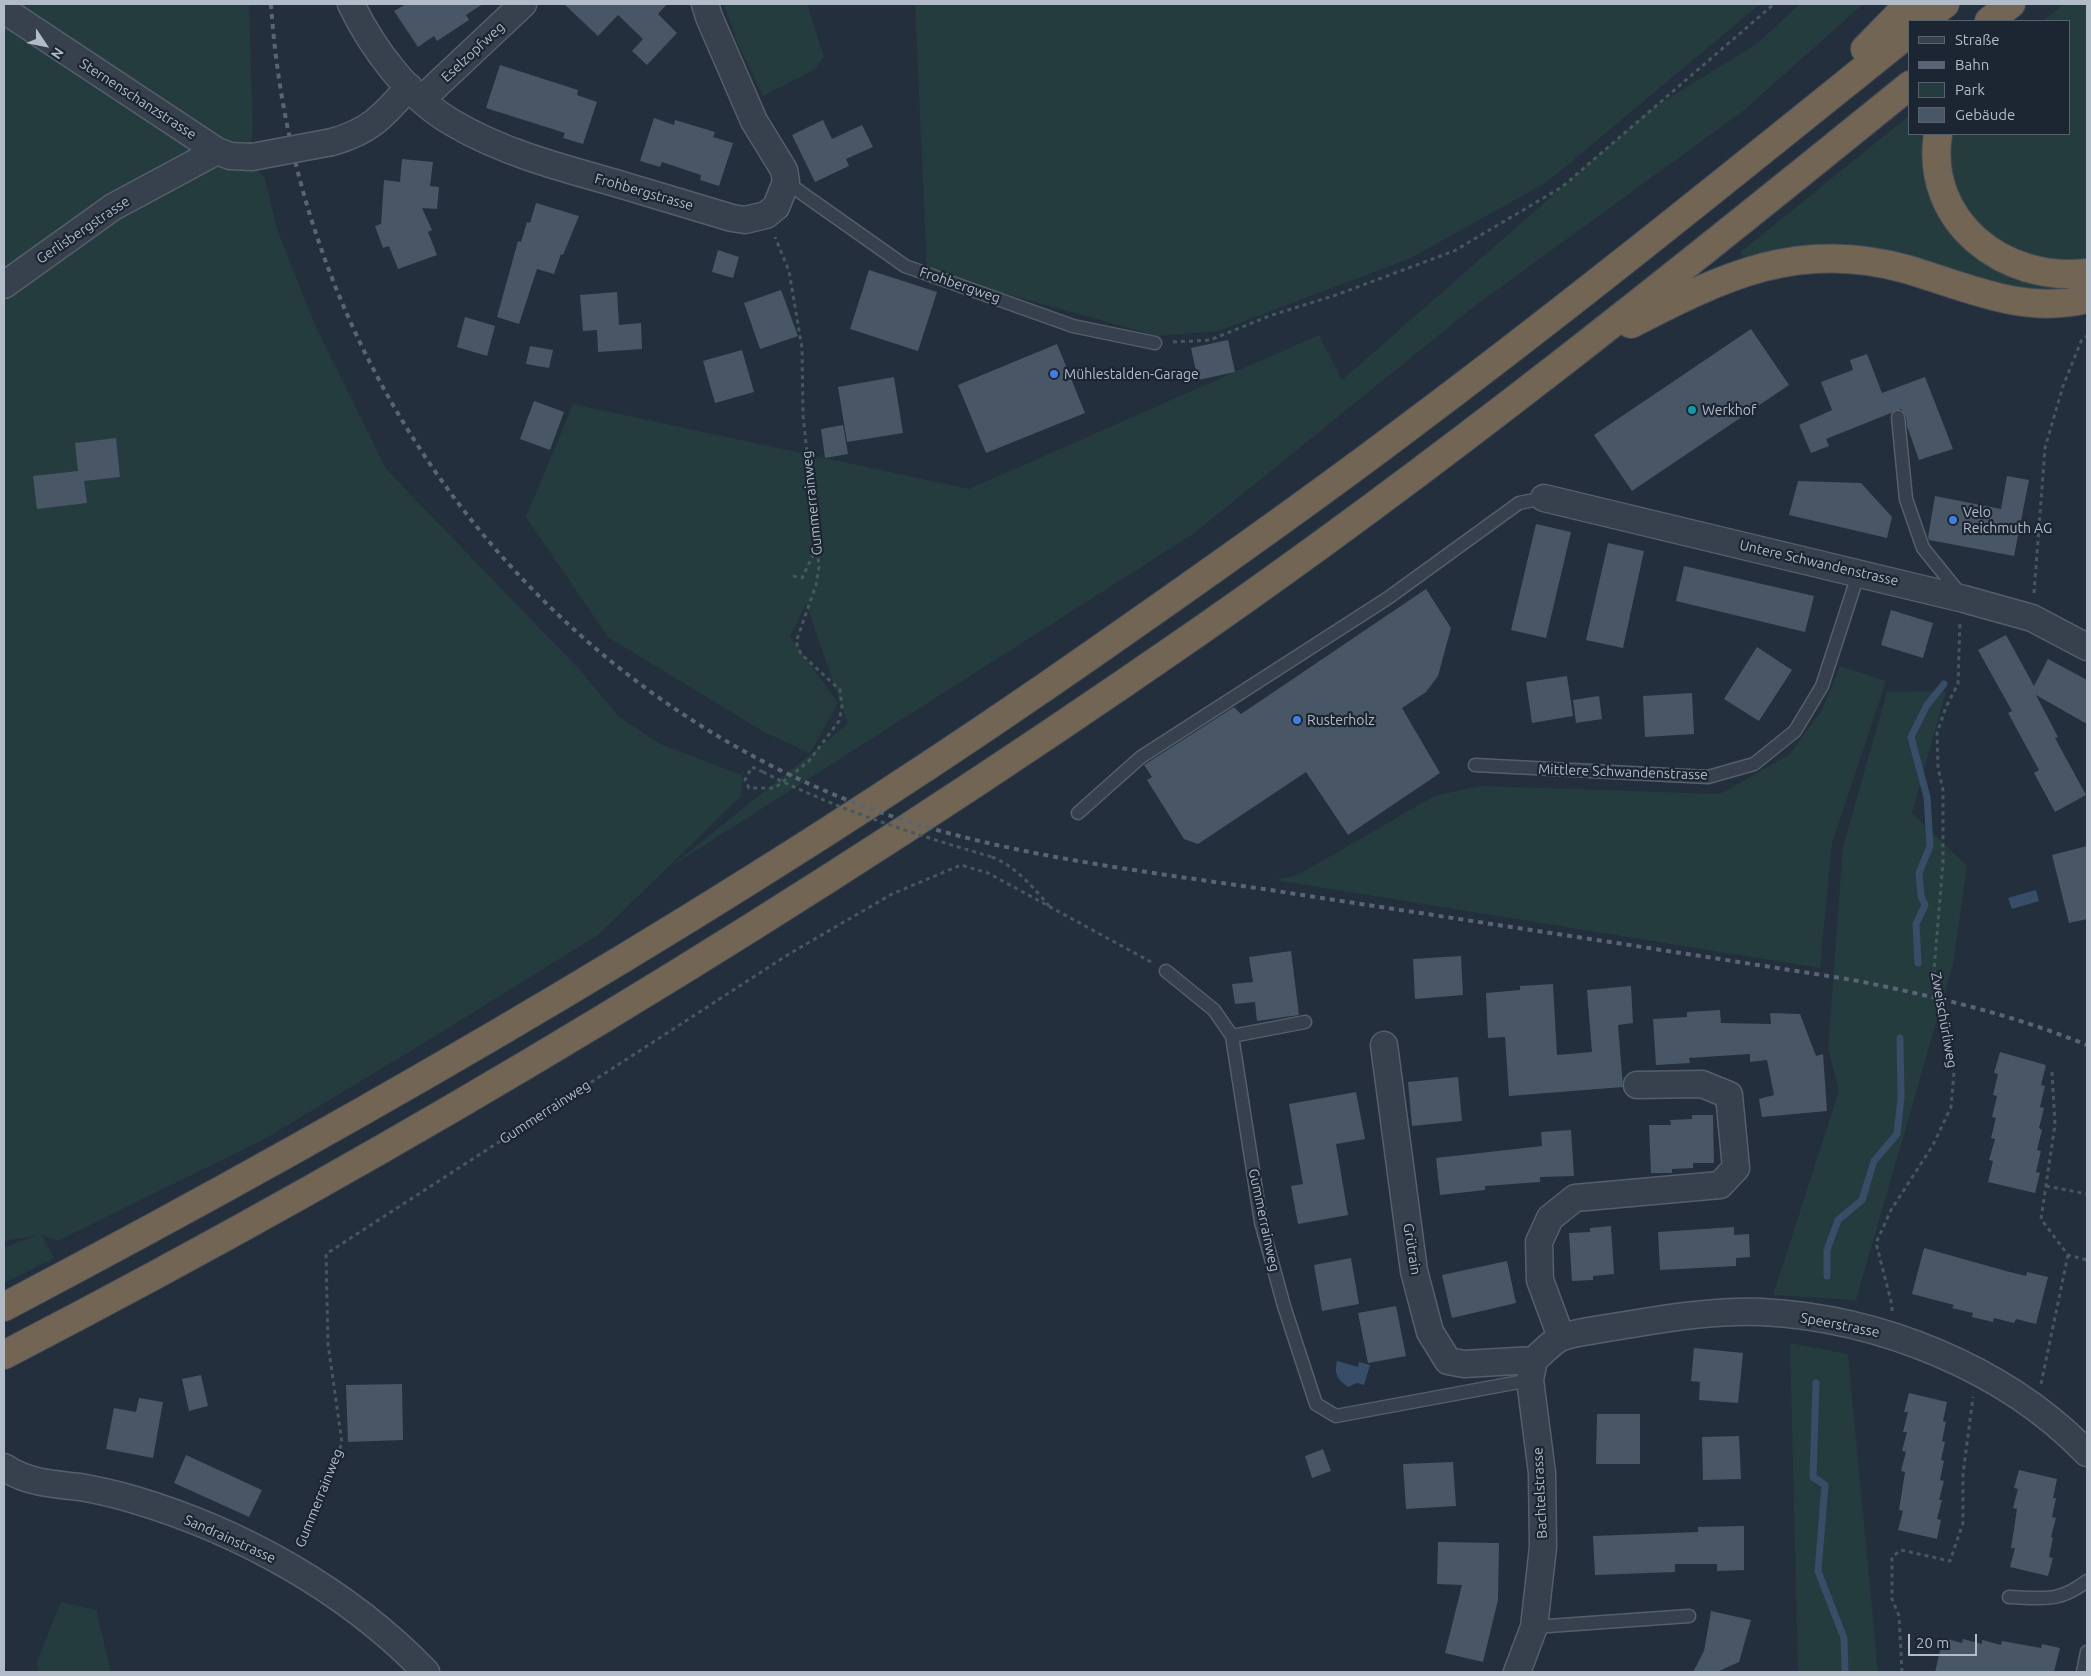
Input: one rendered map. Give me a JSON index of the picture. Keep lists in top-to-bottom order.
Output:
{
  "streets": {
    "street": [
      "Eselzopfweg",
      "Sternenschanzstrasse",
      "Frohbergstrasse",
      "Gerlisbergstrasse",
      "Untere Schwandenstrasse",
      "Grütrain",
      "Speerstrasse",
      "Bachtelstrasse",
      "Sandrainstrasse"
    ],
    "lane": ["Frohbergweg", "Gummerrainweg", "Mittlere Schwandenstrasse"],
    "path": ["Zweischürliweg"]
  },
  "crossings": [
    ["Eselzopfweg", "Sternenschanzstrasse"],
    ["Eselzopfweg", "Frohbergstrasse"],
    ["Sternenschanzstrasse", "Gerlisbergstrasse"],
    ["Frohbergstrasse", "Gummerrainweg"],
    ["Gummerrainweg", "Grütrain"],
    ["Gummerrainweg", "Speerstrasse"],
    ["Gummerrainweg", "Bachtelstrasse"],
    ["Gummerrainweg", "Sandrainstrasse"],
    ["Untere Schwandenstrasse", "Mittlere Schwandenstrasse"],
    ["Untere Schwandenstrasse", "Zweischürliweg"],
    ["Zweischürliweg", "Speerstrasse"],
    ["Grütrain", "Speerstrasse"],
    ["Grütrain", "Bachtelstrasse"],
    ["Speerstrasse", "Bachtelstrasse"]
  ],
  "places": [
    "Mühlestalden-Garage",
    "Werkhof",
    "Velo Reichmuth AG",
    "Rusterholz"
  ],
  "legend": [
    "Straße",
    "Bahn",
    "Park",
    "Gebäude"
  ],
  "scale_bar": "20 m",
  "north": "bottom right"
}
